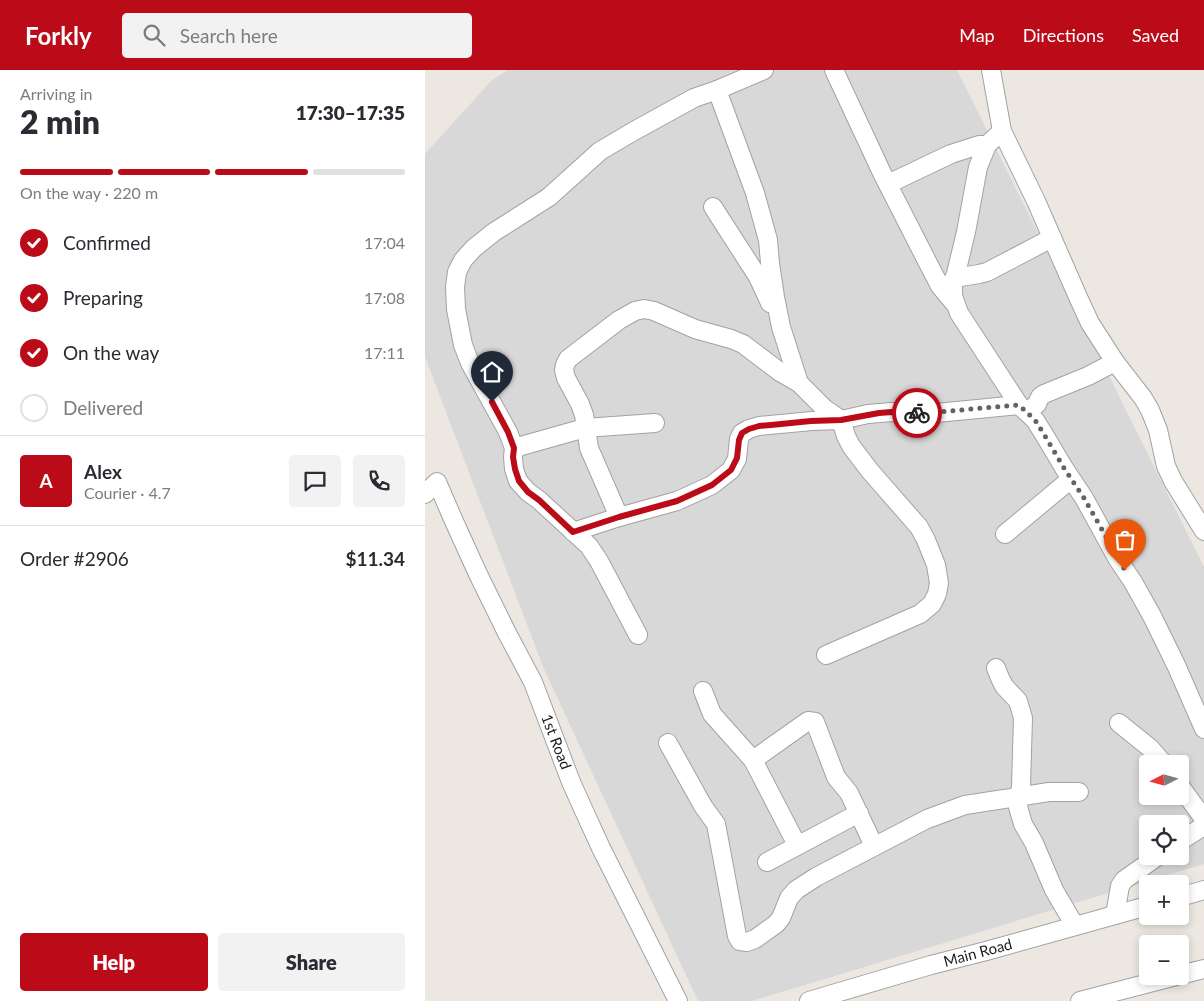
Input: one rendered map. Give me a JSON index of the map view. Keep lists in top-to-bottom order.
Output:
{
  "streets": {
    "street": ["1st Road", "Main Road"]
  },
  "north": "left",
  "page": {
    "header": "Forkly",
    "search": "Search here",
    "nav": ["Map", "Directions", "Saved"],
    "heading": ["2 min", "Arriving in", "17:30–17:35"],
    "panel": [
      "Alex",
      "Courier · 4.7",
      "Order #2906",
      "$11.34"
    ],
    "bar": "On the way · 220 m",
    "list": [
      ["Confirmed", "17:04"],
      ["Preparing", "17:08"],
      ["On the way", "17:11"],
      "Delivered"
    ],
    "round": "A",
    "map_buttons": ["+", "−"],
    "buttons": ["Help", "Share"]
  }
}
